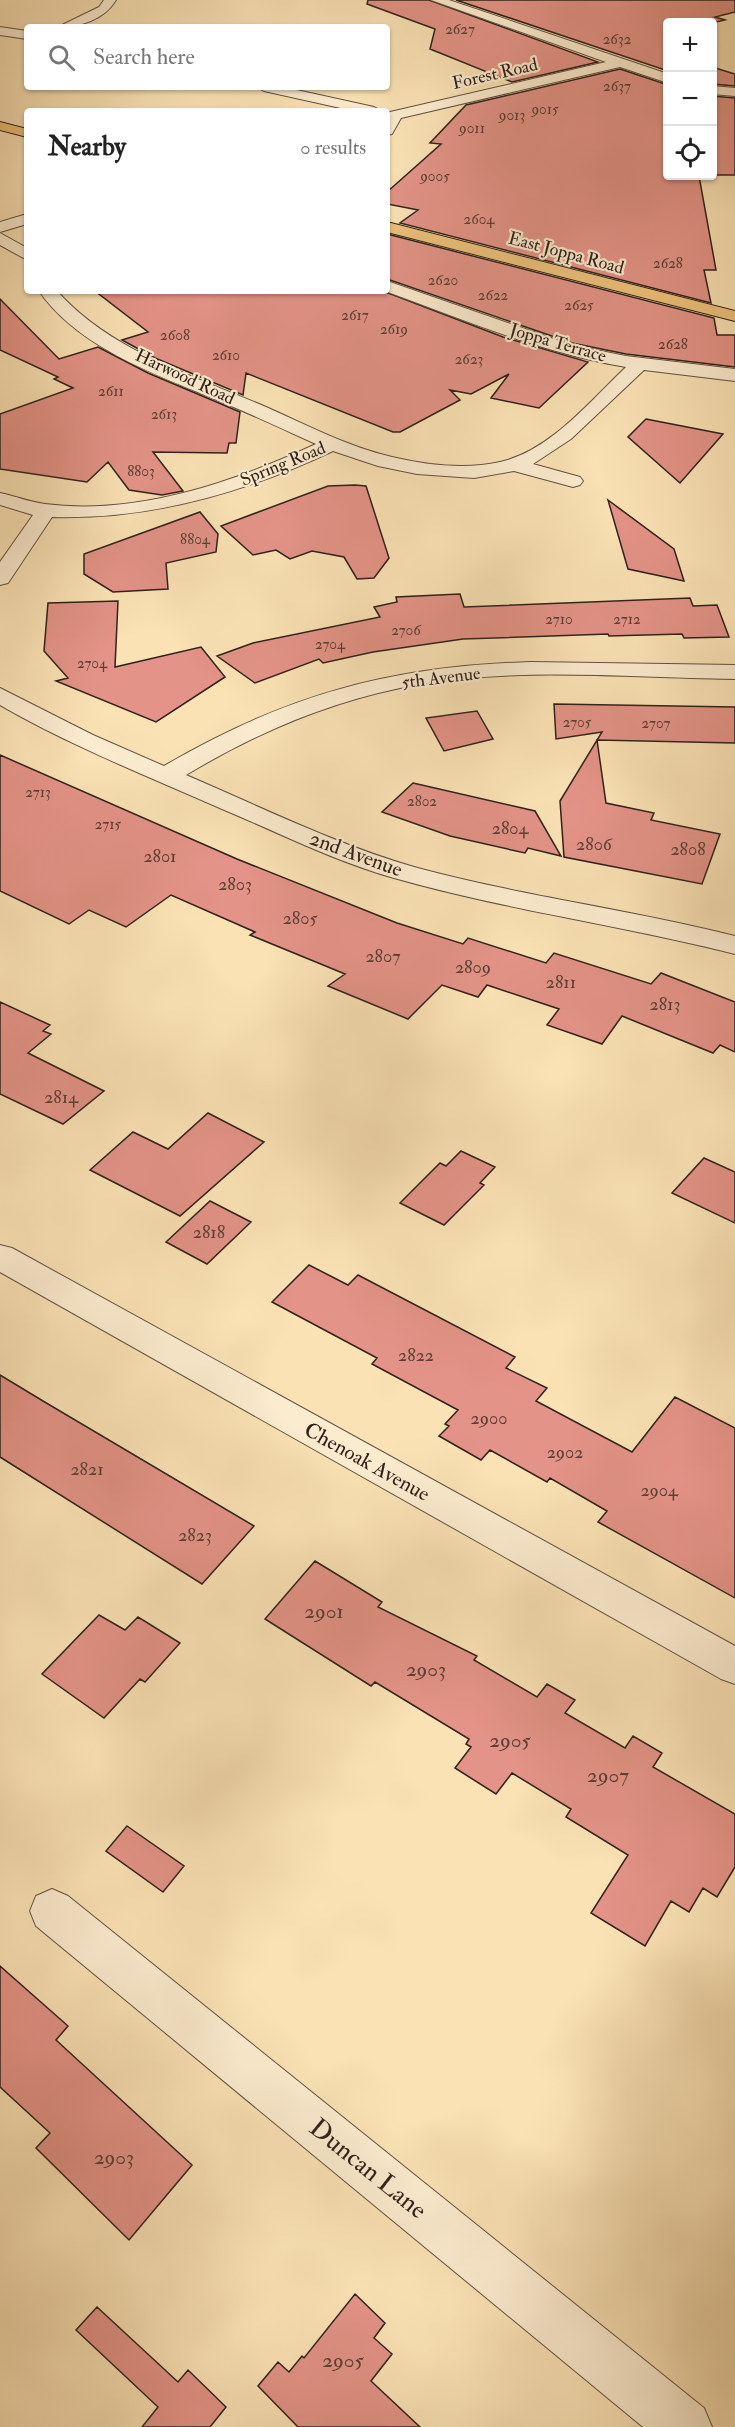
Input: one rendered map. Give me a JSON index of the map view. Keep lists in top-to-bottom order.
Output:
{
  "streets": {
    "main road": ["East Joppa Road"],
    "street": [
      "Forest Road",
      "Joppa Terrace",
      "Harwood Road",
      "Spring Road",
      "5th Avenue",
      "2nd Avenue",
      "Chenoak Avenue",
      "Duncan Lane"
    ]
  },
  "crossings": [
    ["Joppa Terrace", "Spring Road"],
    ["Harwood Road", "Spring Road"],
    ["5th Avenue", "2nd Avenue"]
  ],
  "house_numbers": [
    "2627",
    "2632",
    "2637",
    "9015",
    "9013",
    "9011",
    "9005",
    "2604",
    "2628",
    "2620",
    "2622",
    "2625",
    "2617",
    "2619",
    "2608",
    "2628",
    "2610",
    "2623",
    "2611",
    "2613",
    "8803",
    "8804",
    "2710",
    "2712",
    "2706",
    "2704",
    "2704",
    "2705",
    "2707",
    "2713",
    "2802",
    "2715",
    "2804",
    "2806",
    "2808",
    "2801",
    "2803",
    "2805",
    "2807",
    "2809",
    "2811",
    "2813",
    "2814",
    "2818",
    "2822",
    "2900",
    "2902",
    "2821",
    "2904",
    "2823",
    "2901",
    "2903",
    "2905",
    "2907",
    "2903",
    "2905"
  ],
  "page": {
    "map_buttons": ["+", "−"],
    "search": "Search here",
    "heading": ["Nearby", "0 results"]
  }
}
